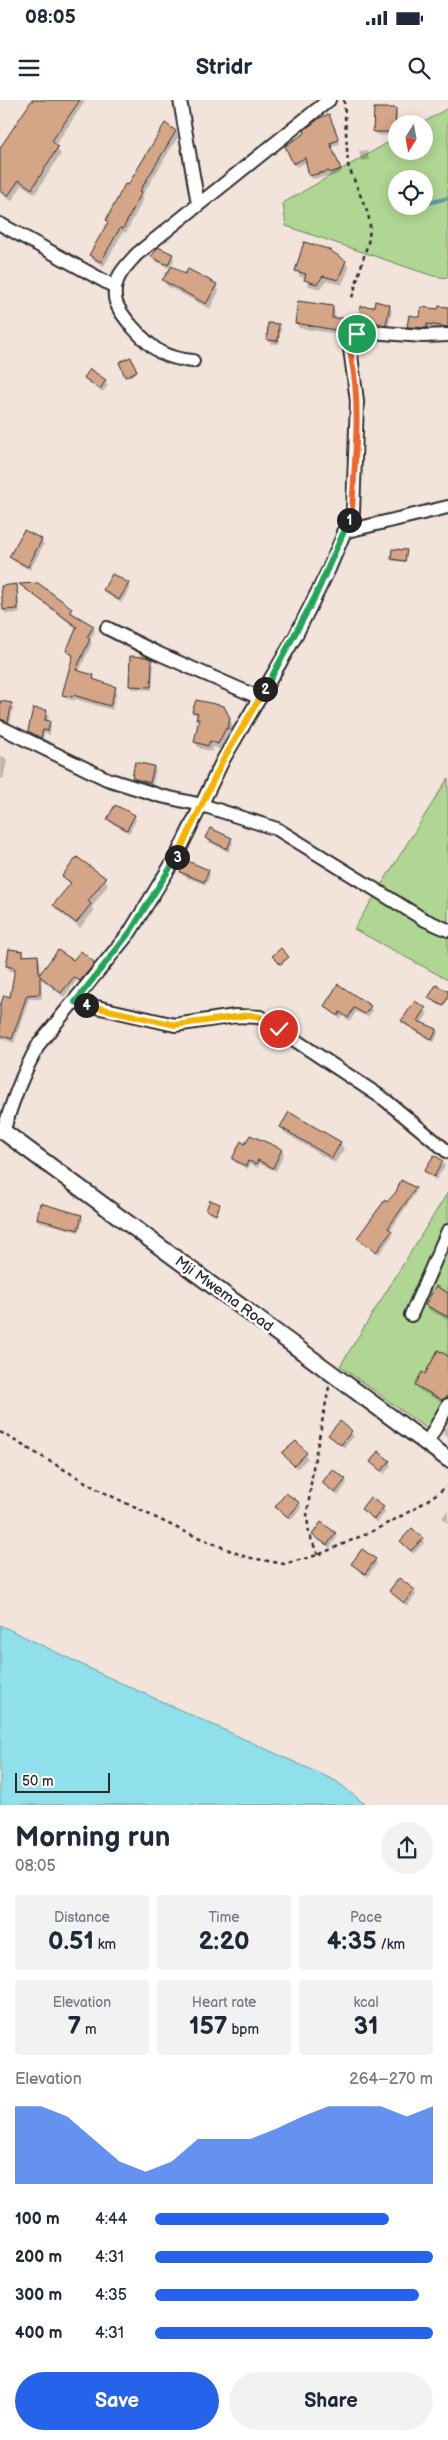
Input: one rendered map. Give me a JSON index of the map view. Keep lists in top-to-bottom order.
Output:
{
  "streets": {
    "main road": ["Mji Mwema Road"]
  },
  "scale_bar": "50 m",
  "north": "bottom",
  "page": {
    "status": "08:05",
    "header": "Stridr",
    "pins": [
      "1",
      "2",
      "3",
      "4"
    ],
    "scale": "50 m",
    "heading": ["Morning run", "08:05"],
    "stats": [
      ["Distance", "0.51 km"],
      ["Time", "2:20"],
      ["Pace", "4:35 /km"],
      ["Elevation", "7 m"],
      ["Heart rate", "157 bpm"],
      ["kcal", "31"]
    ],
    "chart": ["Elevation", "264–270 m"],
    "list": [
      {
        "name": "100 m",
        "note": "4:44"
      },
      {
        "name": "200 m",
        "note": "4:31"
      },
      {
        "name": "300 m",
        "note": "4:35"
      },
      {
        "name": "400 m",
        "note": "4:31"
      }
    ],
    "buttons": ["Save", "Share"]
  }
}
